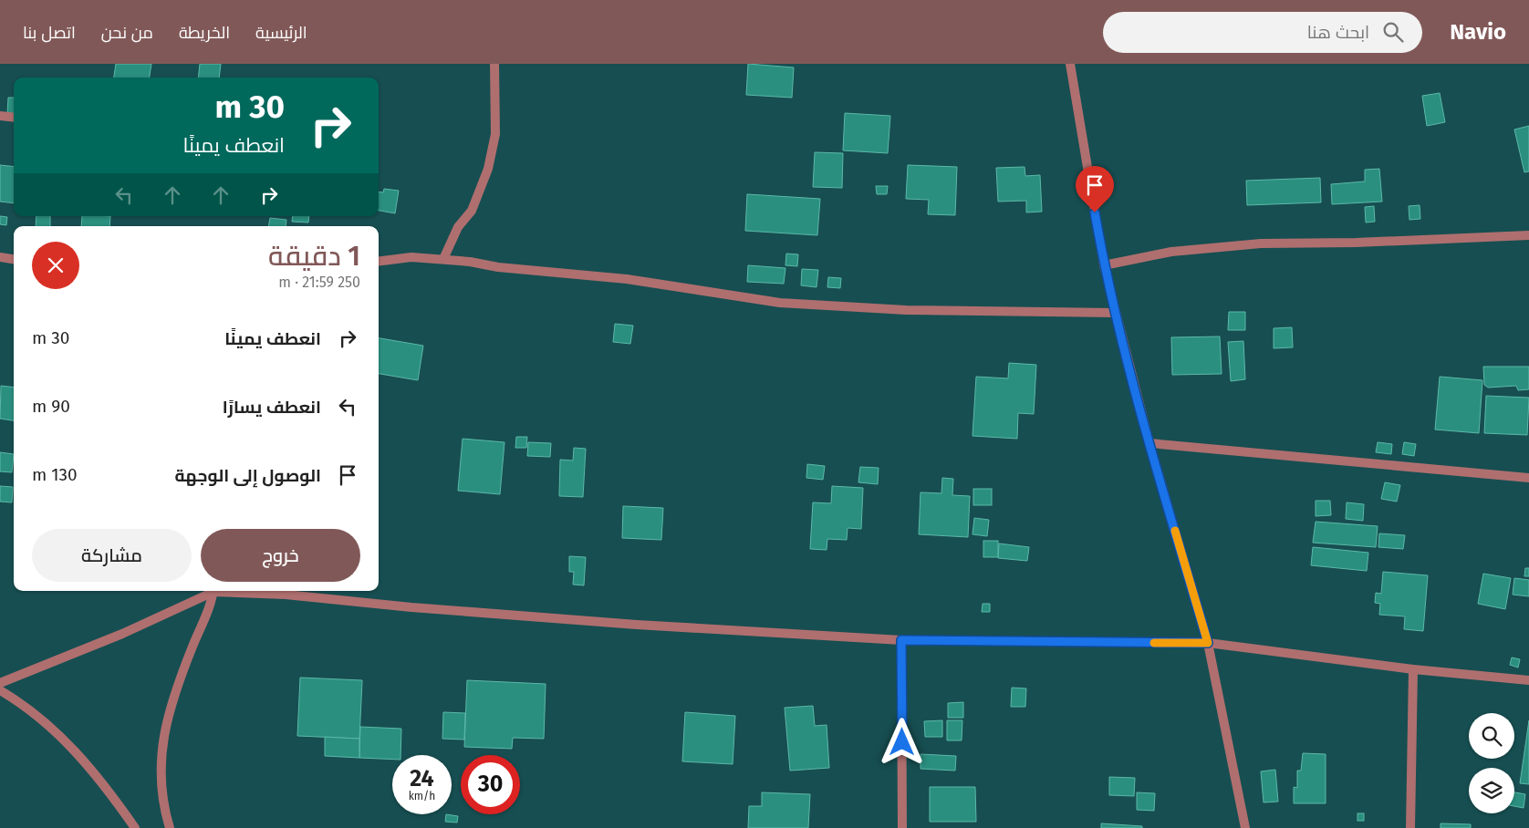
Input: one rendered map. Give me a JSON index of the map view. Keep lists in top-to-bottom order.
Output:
{
  "page": {
    "header": "Navio",
    "search": "ابحث هنا",
    "nav": [
      "الرئيسية",
      "الخريطة",
      "من نحن",
      "اتصل بنا"
    ],
    "turn": ["30 m", "انعطف يمينًا"],
    "heading": ["1 دقيقة", "250 m · 21:59"],
    "list": [
      {
        "name": "انعطف يمينًا",
        "value": "30 m"
      },
      {
        "name": "انعطف يسارًا",
        "value": "90 m"
      },
      {
        "name": "الوصول إلى الوجهة",
        "value": "130 m"
      }
    ],
    "buttons": ["خروج", "مشاركة"],
    "speed": "24 km/h",
    "limit": "30"
  }
}
